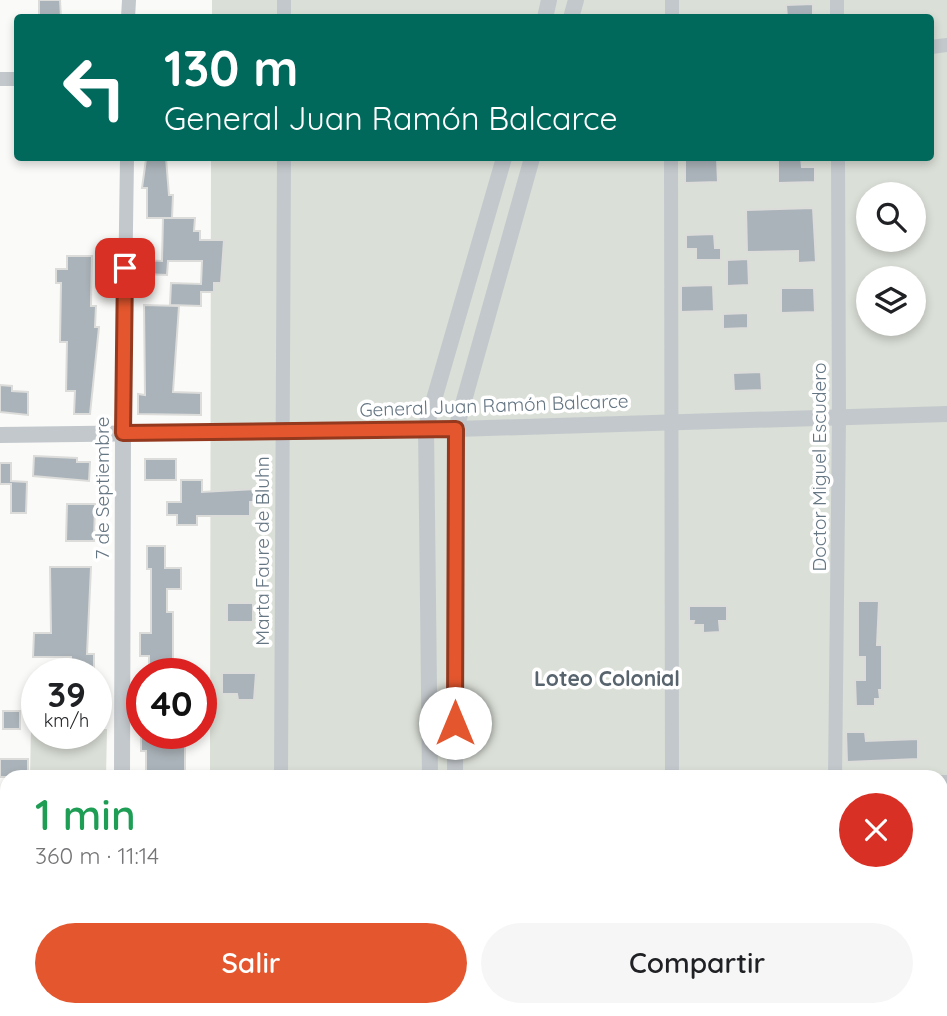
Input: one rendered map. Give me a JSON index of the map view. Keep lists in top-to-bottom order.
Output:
{
  "streets": {
    "street": [
      "General Juan Ramón Balcarce",
      "Doctor Miguel Escudero",
      "7 de Septiembre",
      "Marta Faure de Bluhn"
    ]
  },
  "crossings": [
    ["General Juan Ramón Balcarce", "Doctor Miguel Escudero"],
    ["General Juan Ramón Balcarce", "7 de Septiembre"],
    ["General Juan Ramón Balcarce", "Marta Faure de Bluhn"]
  ],
  "districts": ["Loteo Colonial"],
  "page": {
    "turn": ["130 m", "General Juan Ramón Balcarce"],
    "speed": "39 km/h",
    "limit": "40",
    "heading": ["1 min", "360 m · 11:14"],
    "buttons": ["Salir", "Compartir"]
  }
}
